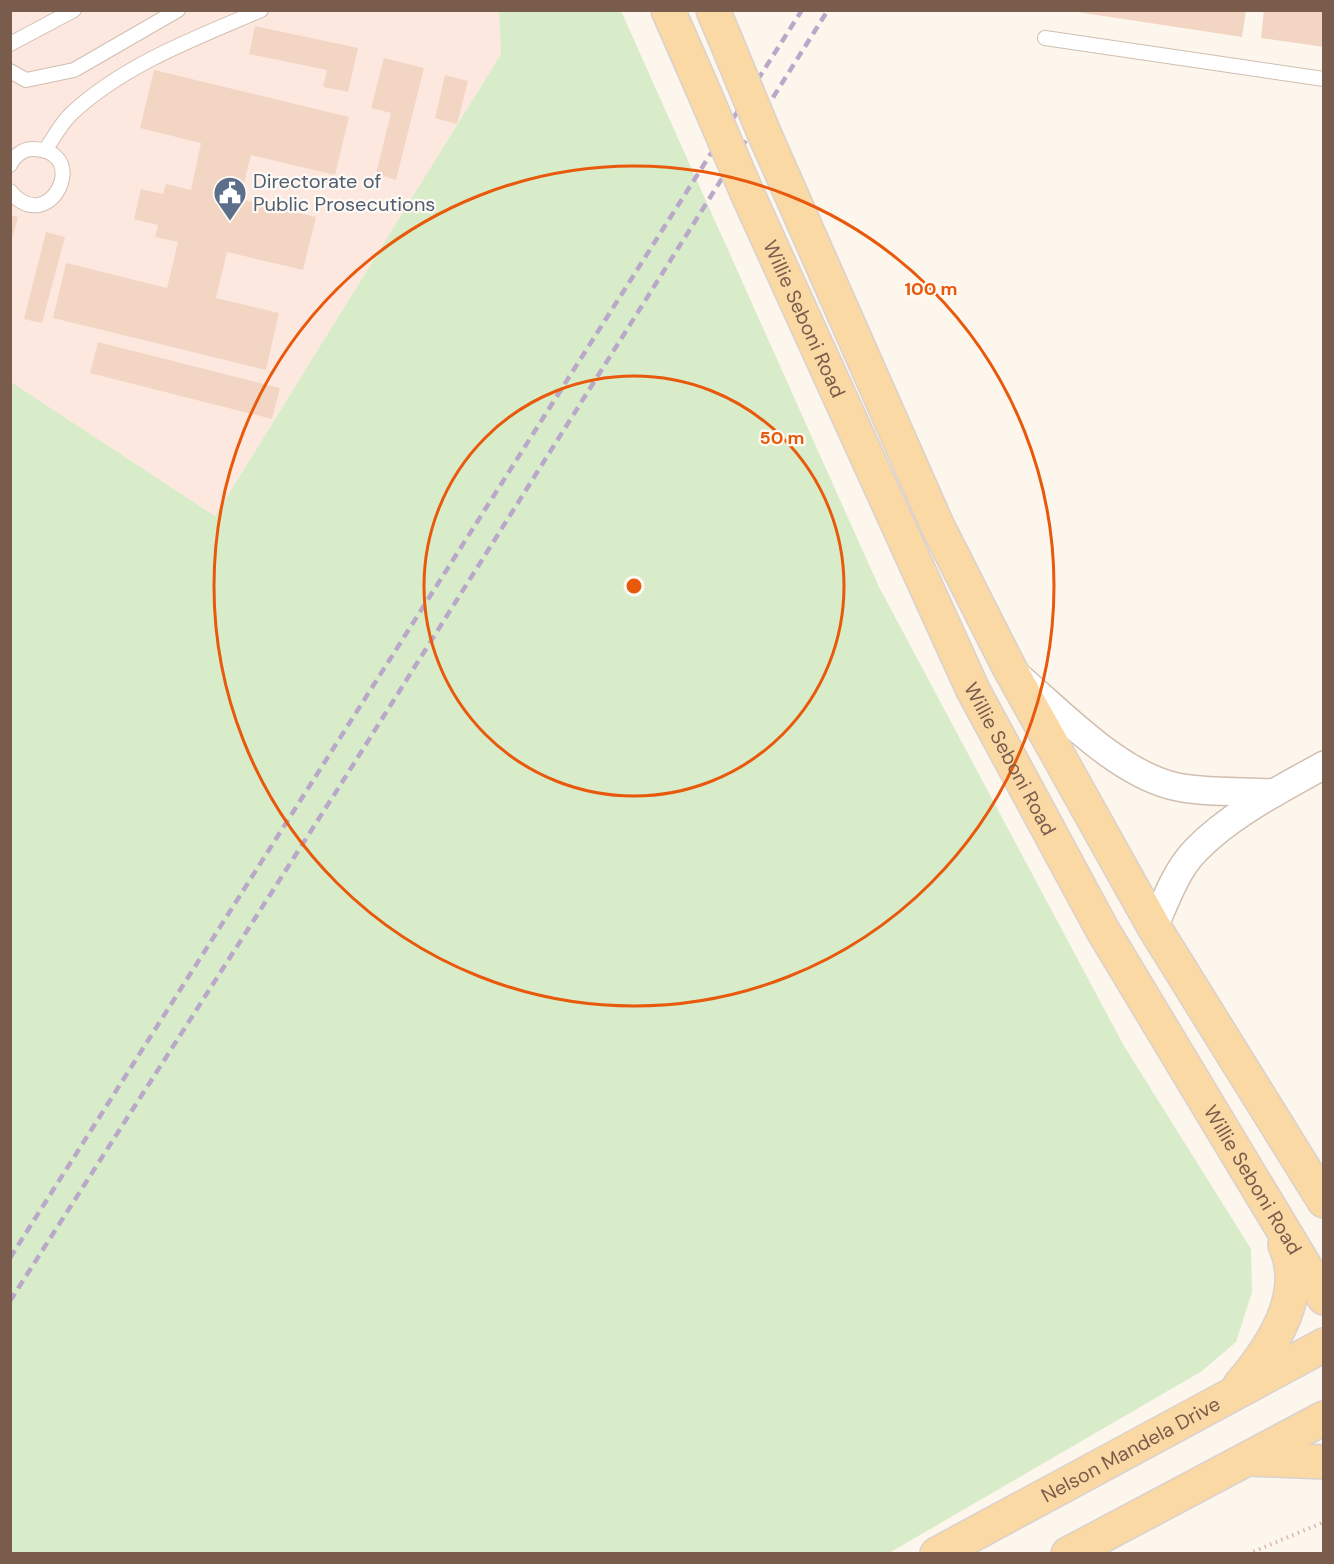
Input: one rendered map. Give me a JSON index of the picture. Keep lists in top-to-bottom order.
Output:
{
  "streets": {
    "main road": ["Willie Seboni Road", "Nelson Mandela Drive"]
  },
  "places": {
    "public building": ["Directorate of Public Prosecutions"]
  },
  "rings": ["100 m", "50 m"]
}
